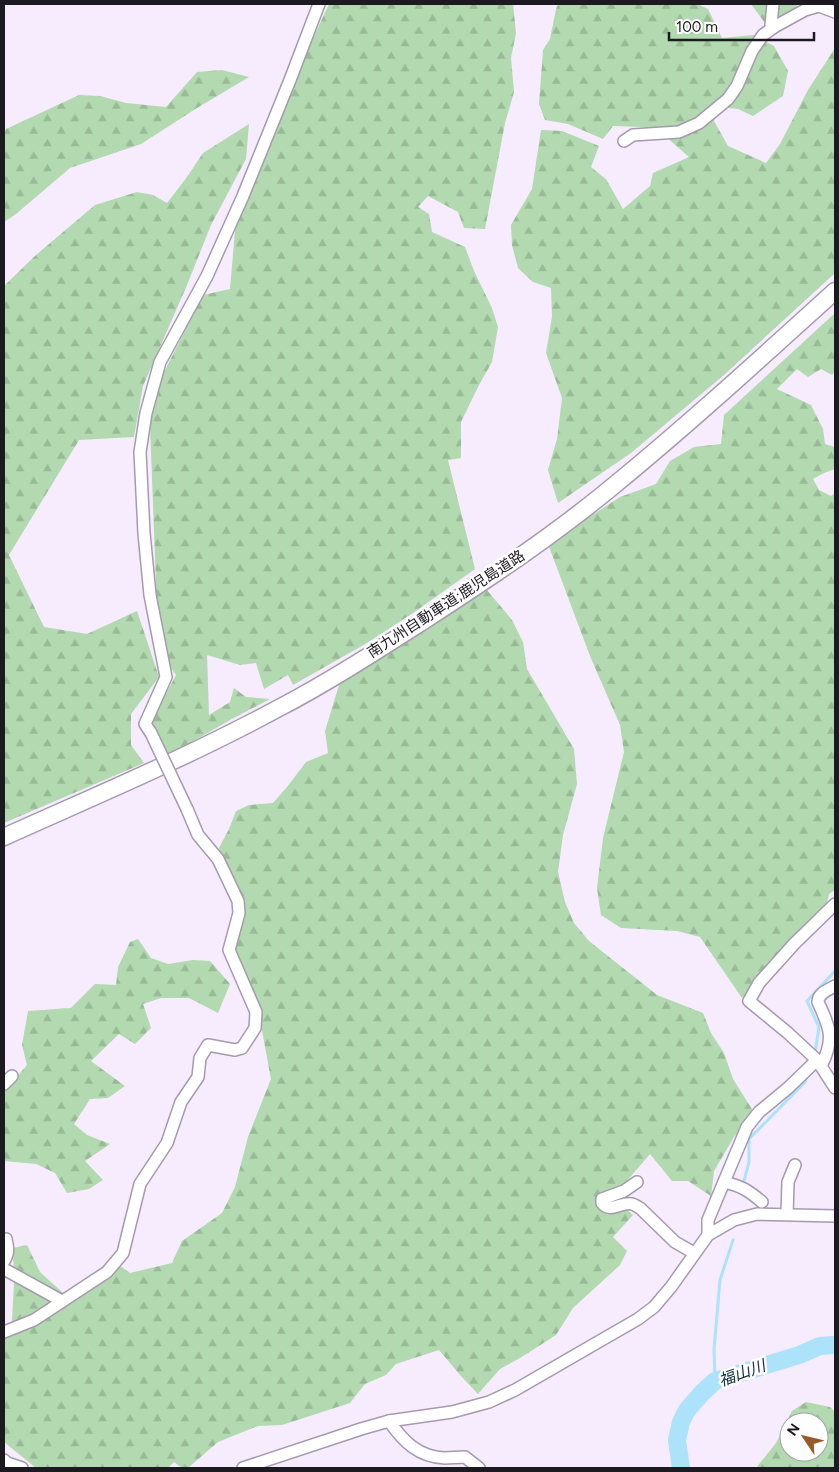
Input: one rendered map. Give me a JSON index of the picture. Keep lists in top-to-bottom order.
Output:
{
  "streets": {
    "highway": ["南九州自動車道;鹿児島道路"]
  },
  "water": ["福山川"],
  "scale_bar": "100 m",
  "north": "top left"
}
